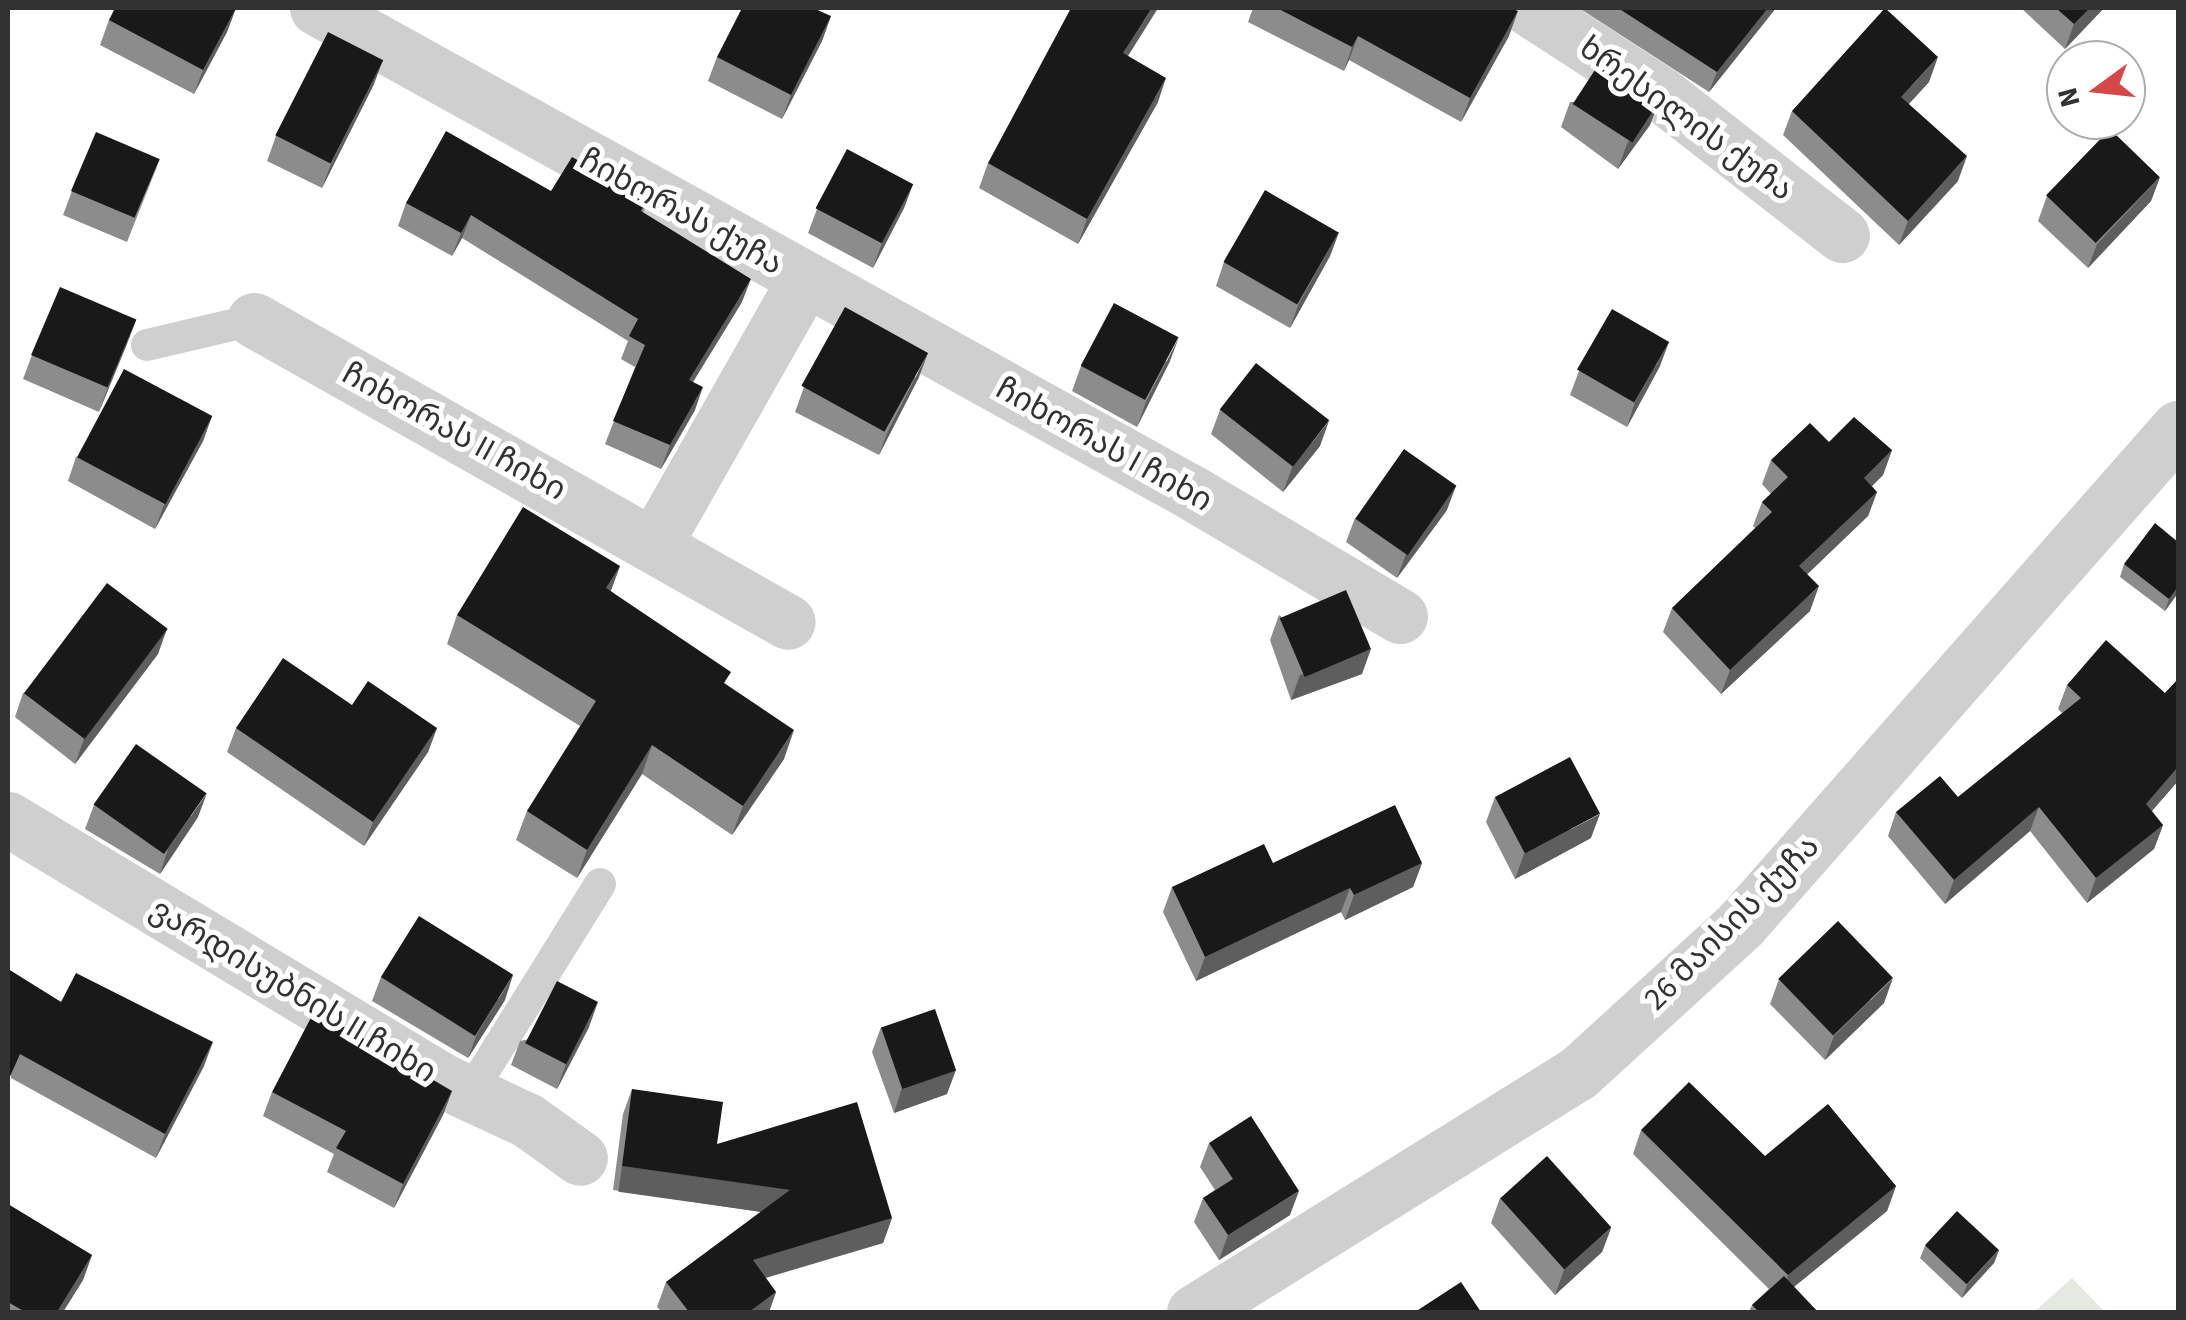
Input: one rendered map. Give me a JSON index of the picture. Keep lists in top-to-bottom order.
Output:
{
  "streets": {
    "street": [
      "ხრესილის ქუჩა",
      "ჩიხორას ქუჩა",
      "ჩიხორას II ჩიხი",
      "ჩიხორას I ჩიხი",
      "26 მაისის ქუჩა",
      "ვარდისუბნის II ჩიხი"
    ]
  },
  "crossings": [
    ["ჩიხორას ქუჩა", "ჩიხორას II ჩიხი"],
    ["ჩიხორას ქუჩა", "ჩიხორას I ჩიხი"]
  ],
  "north": "left"
}
